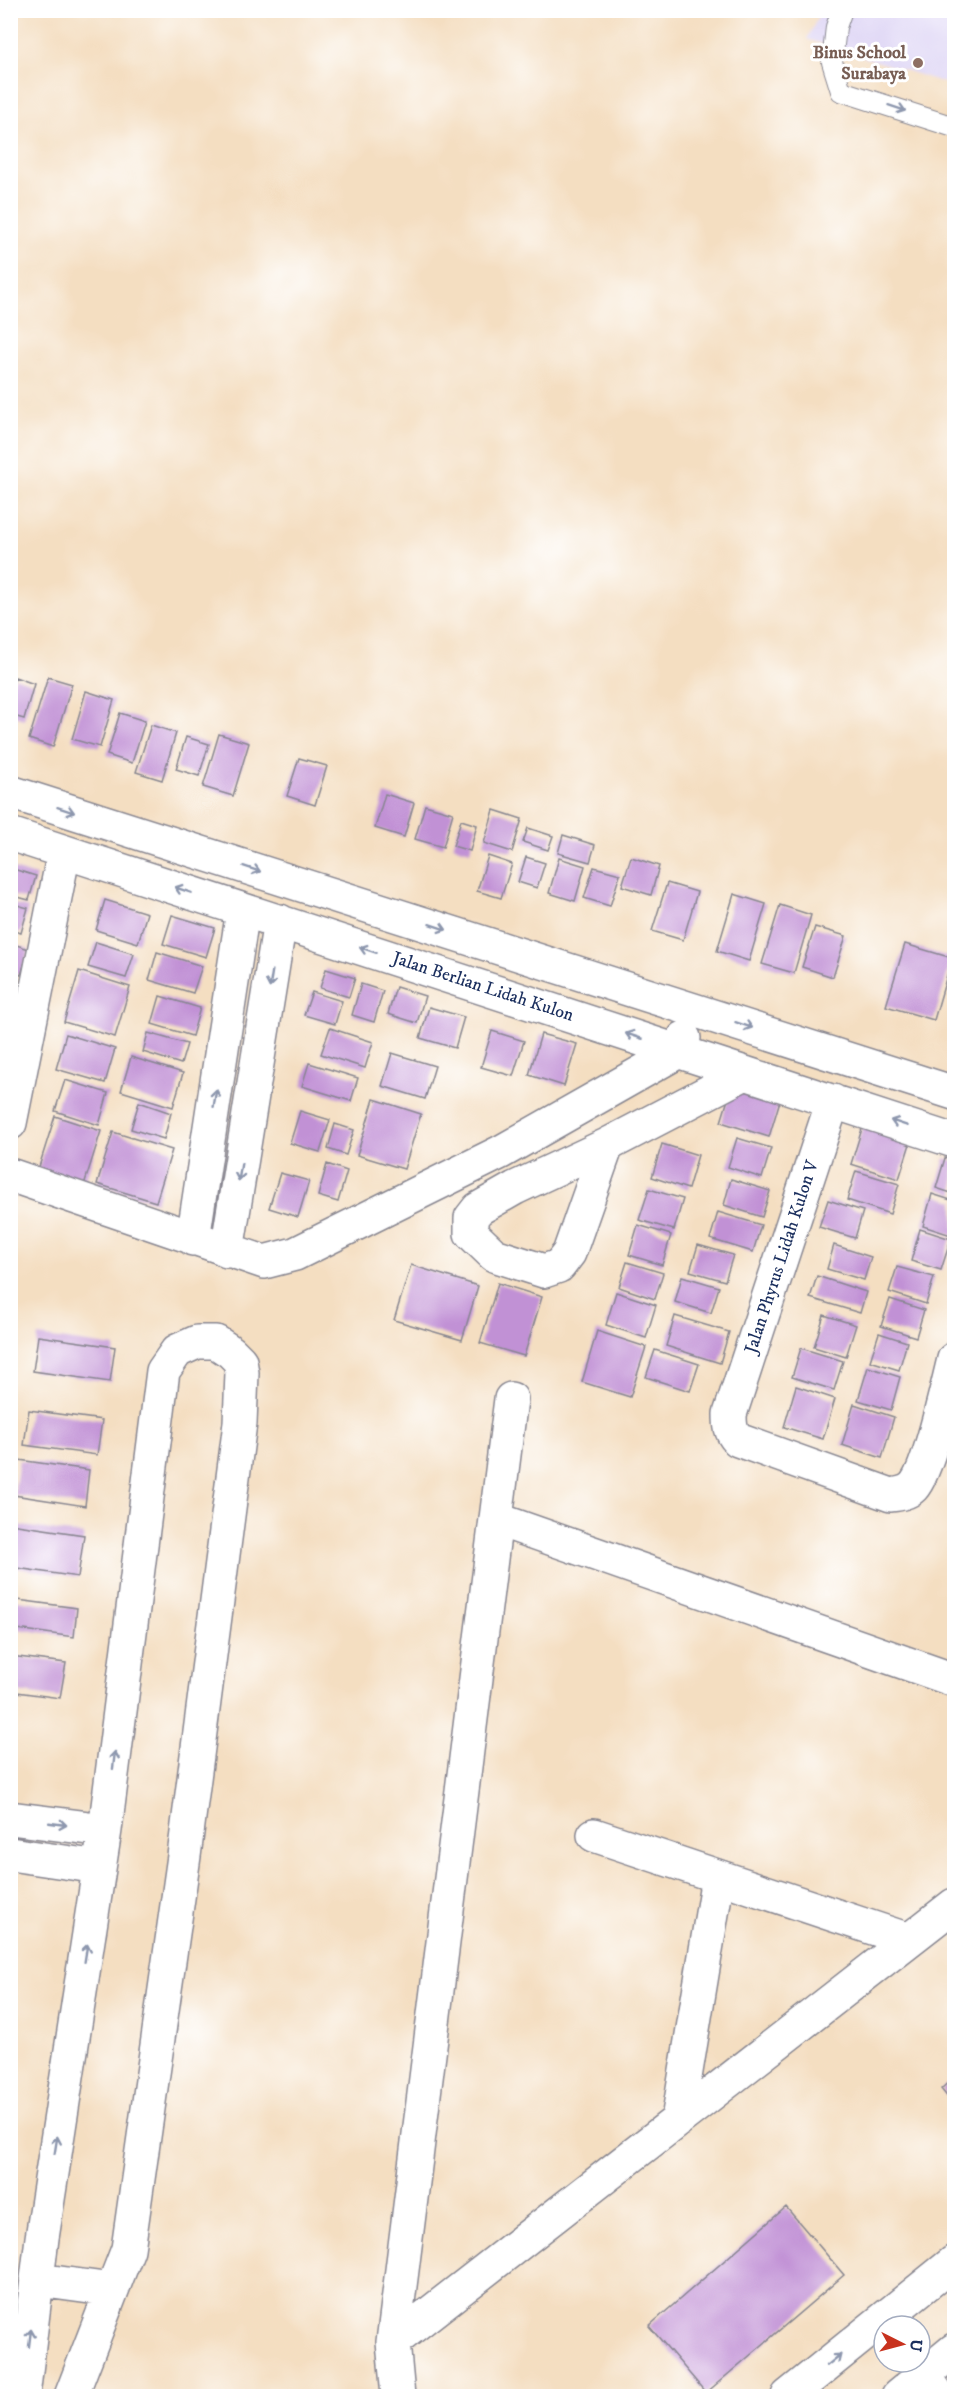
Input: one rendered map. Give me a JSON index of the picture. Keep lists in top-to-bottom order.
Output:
{
  "streets": {
    "street": ["Jalan Berlian Lidah Kulon", "Jalan Phyrus Lidah Kulon V"]
  },
  "crossings": [
    ["Jalan Berlian Lidah Kulon", "Jalan Phyrus Lidah Kulon V"]
  ],
  "places": ["Binus School Surabaya"],
  "north": "right"
}
